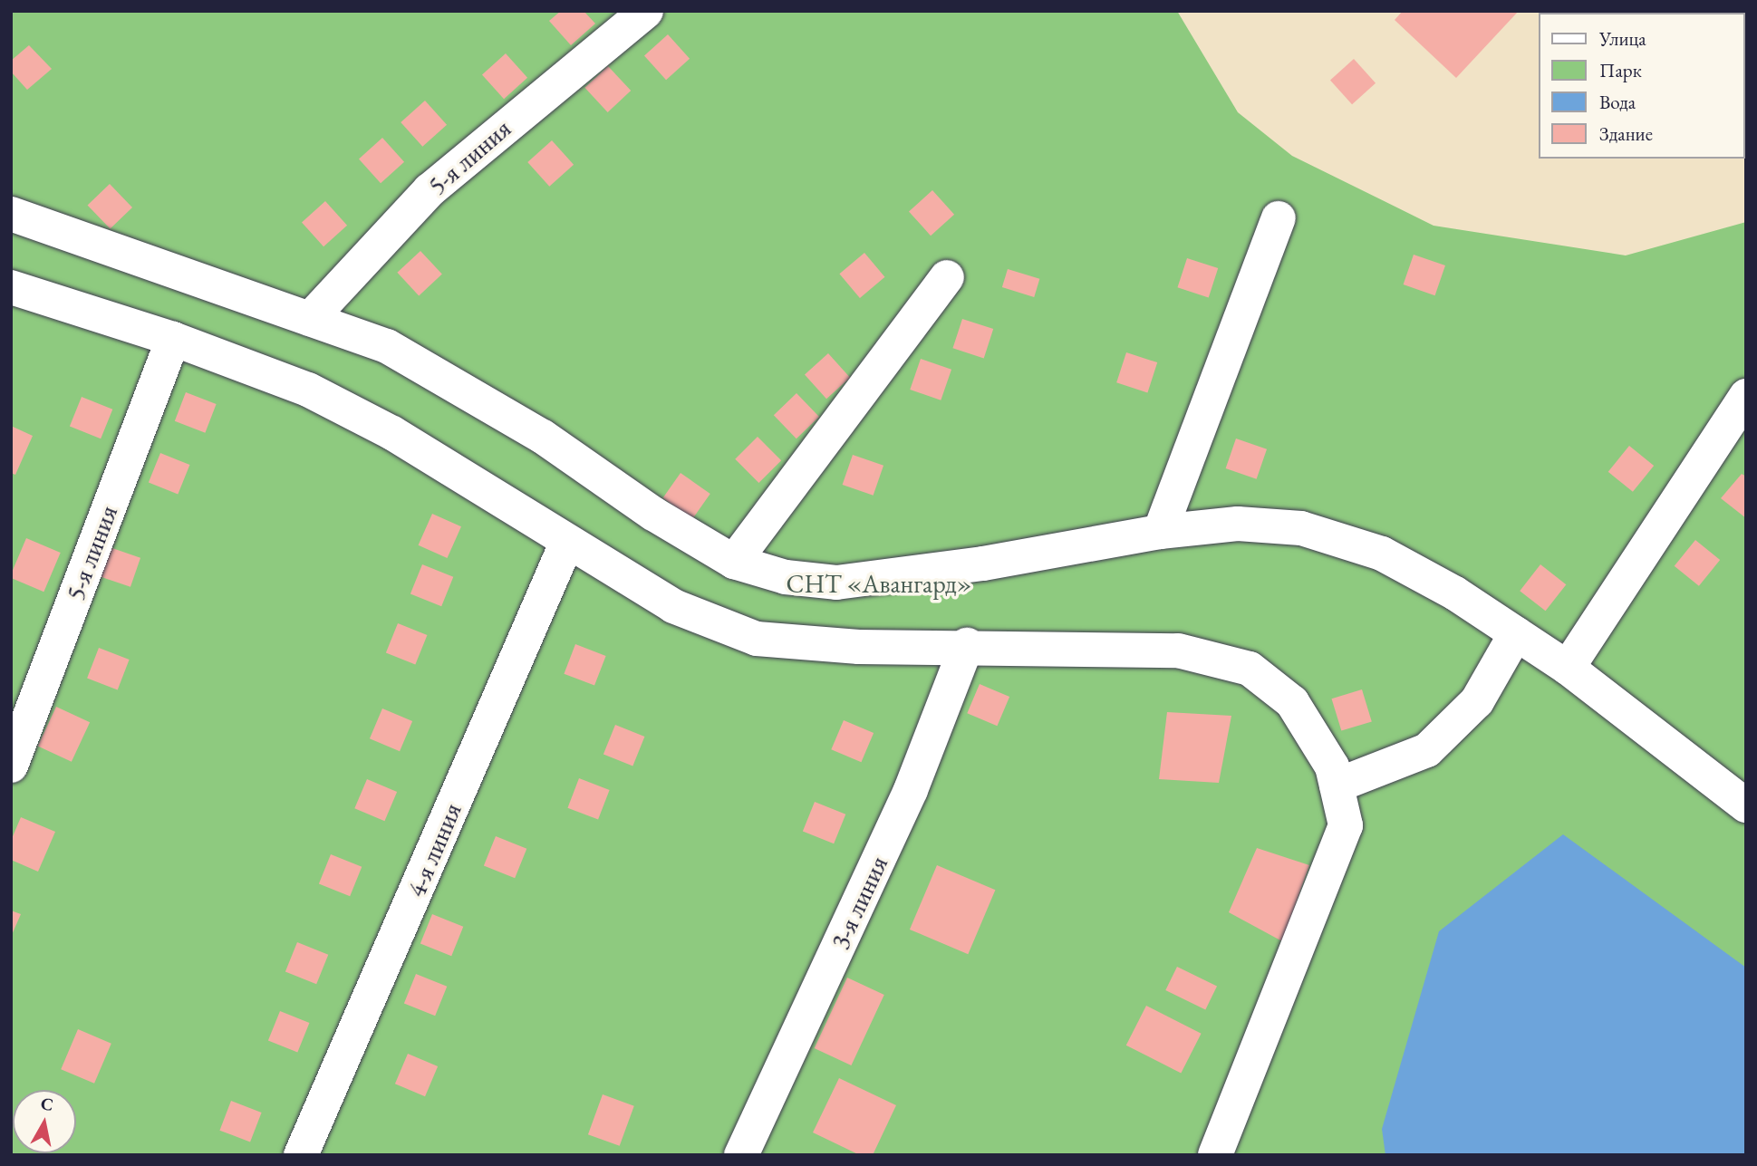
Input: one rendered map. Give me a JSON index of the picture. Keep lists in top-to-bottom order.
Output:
{
  "streets": {
    "street": ["5-я линия", "4-я линия", "3-я линия"]
  },
  "parks": ["СНТ «Авангард»"],
  "legend": [
    "Улица",
    "Парк",
    "Вода",
    "Здание"
  ],
  "north": "top"
}
